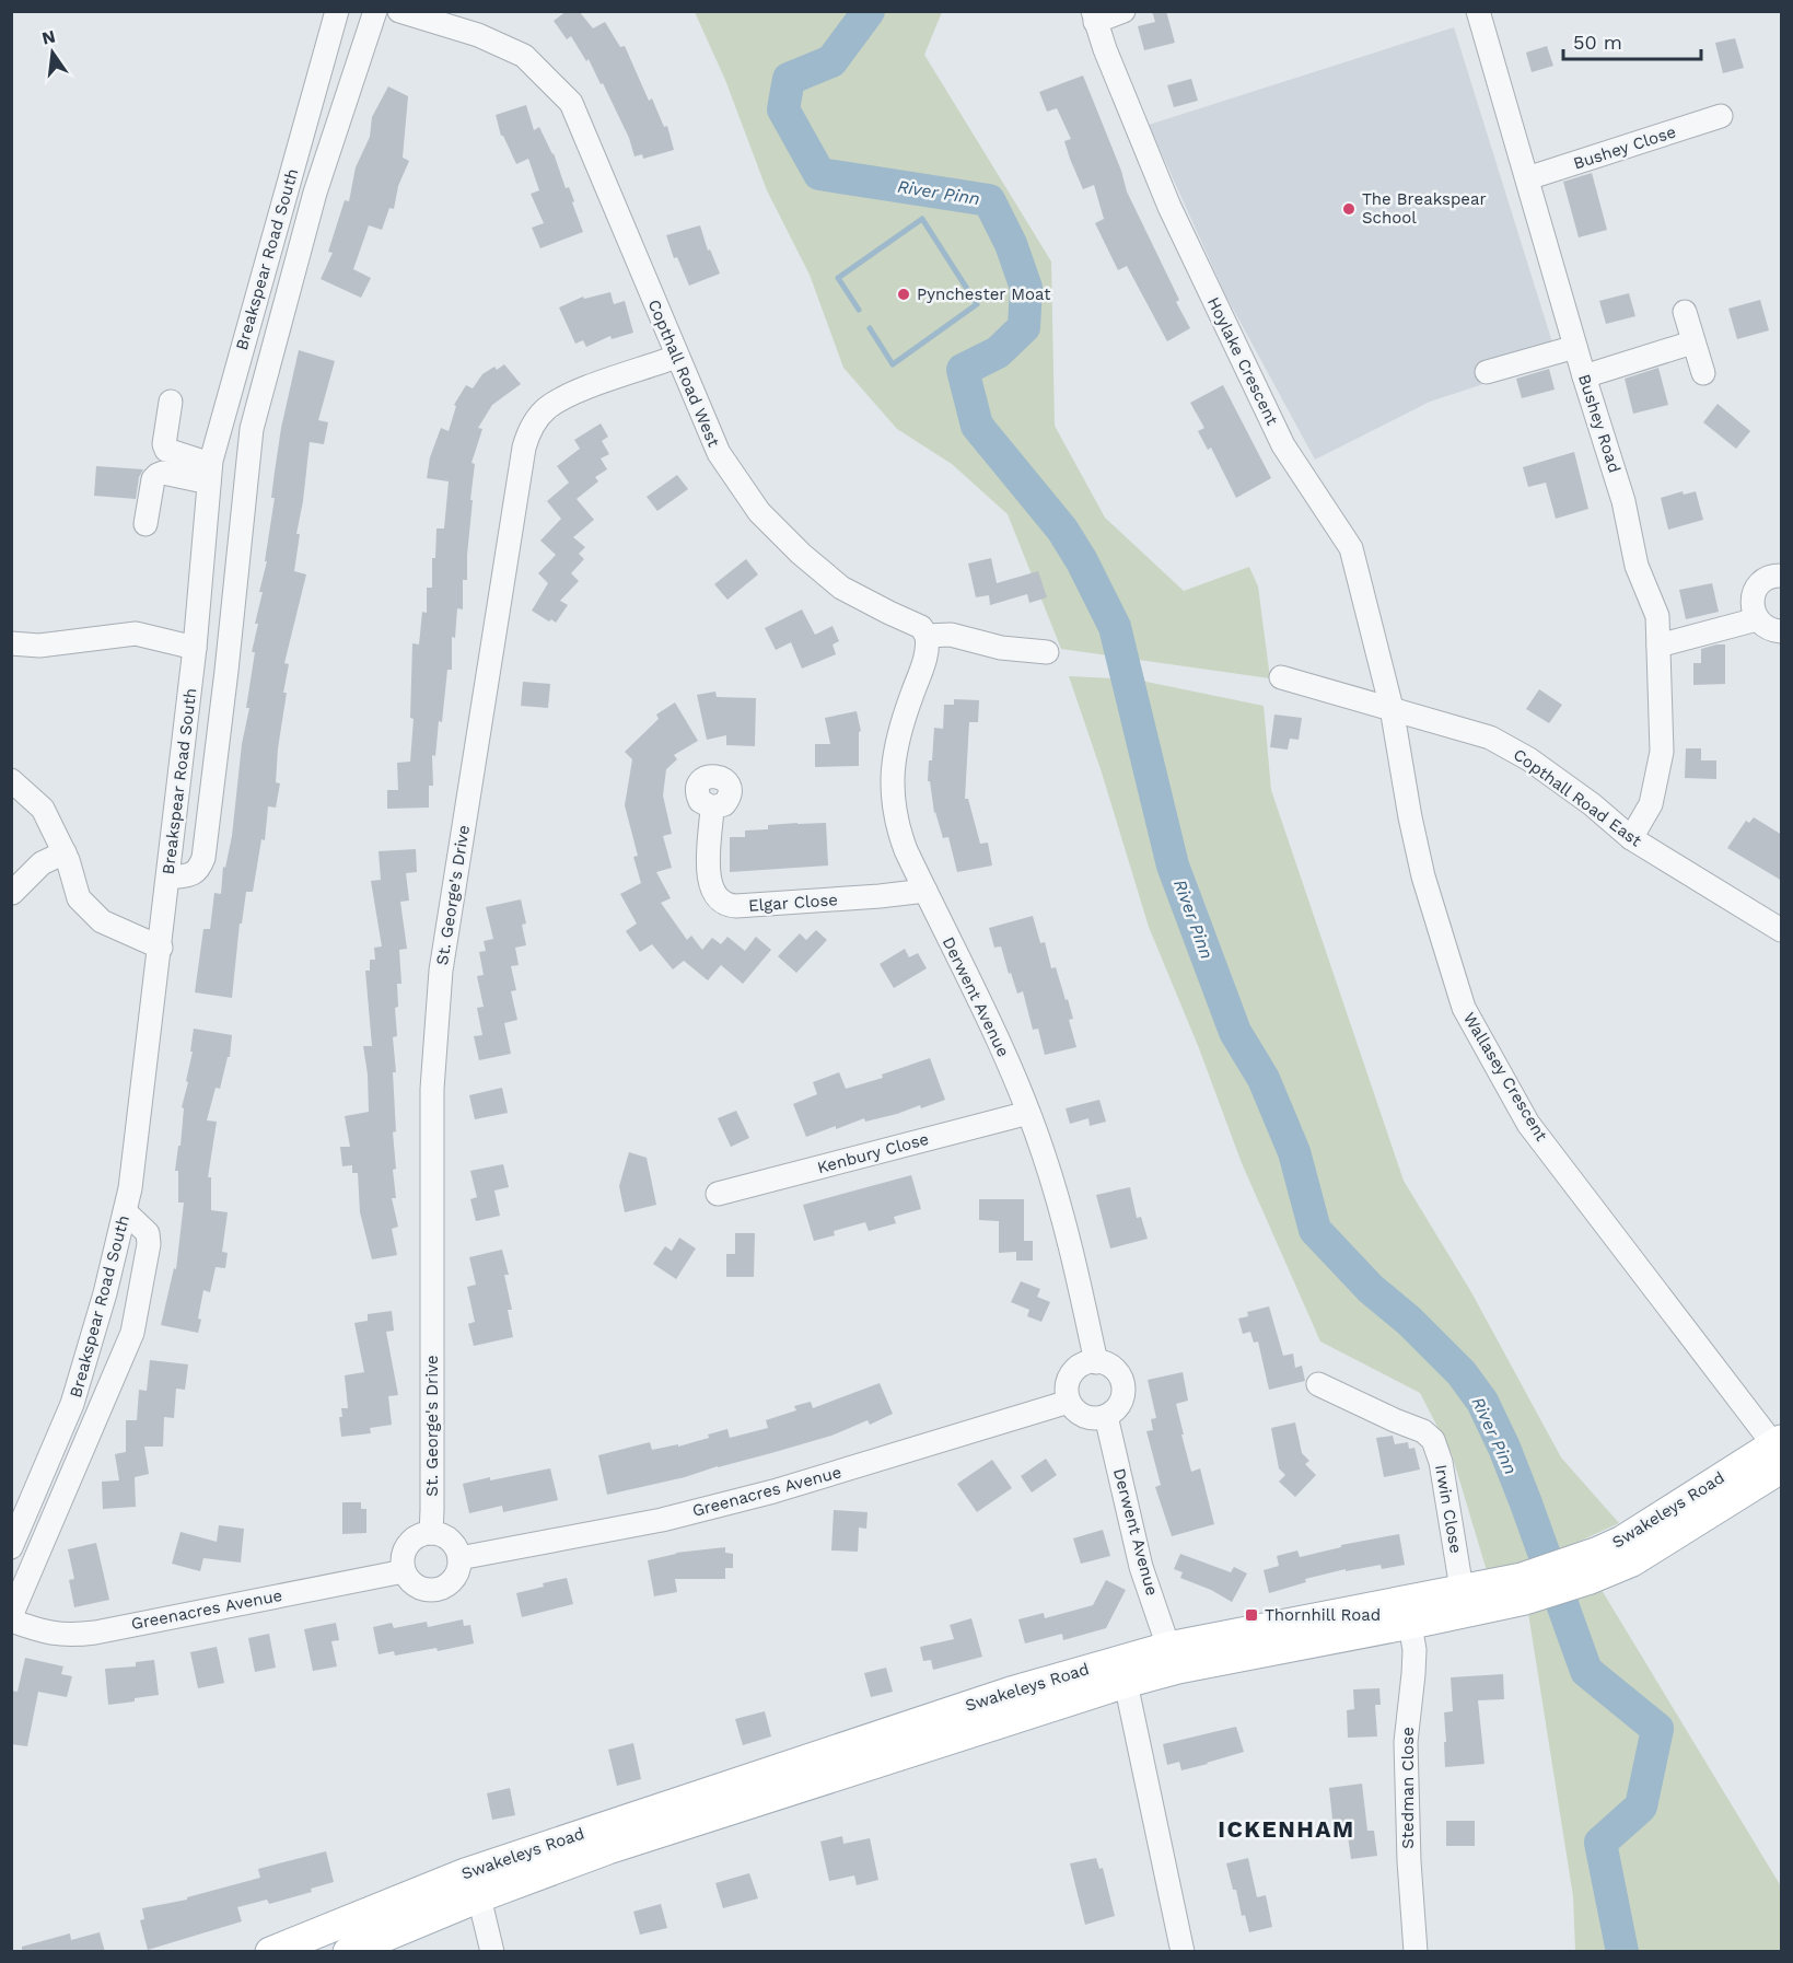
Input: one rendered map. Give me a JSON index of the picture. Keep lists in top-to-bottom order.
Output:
{
  "streets": {
    "main road": ["Swakeleys Road"],
    "street": [
      "Bushey Close",
      "Breakspear Road South",
      "Hoylake Crescent",
      "Copthall Road West",
      "Bushey Road",
      "Copthall Road East",
      "St. George's Drive",
      "Elgar Close",
      "Derwent Avenue",
      "Wallasey Crescent",
      "Kenbury Close",
      "Greenacres Avenue",
      "Irwin Close",
      "Stedman Close"
    ]
  },
  "crossings": [
    ["Bushey Close", "Bushey Road"],
    ["Hoylake Crescent", "Copthall Road East"],
    ["Hoylake Crescent", "Wallasey Crescent"],
    ["Copthall Road West", "St. George's Drive"],
    ["Copthall Road West", "Derwent Avenue"],
    ["Bushey Road", "Copthall Road East"],
    ["Copthall Road East", "Wallasey Crescent"],
    ["St. George's Drive", "Greenacres Avenue"],
    ["Elgar Close", "Derwent Avenue"],
    ["Derwent Avenue", "Kenbury Close"],
    ["Derwent Avenue", "Greenacres Avenue"],
    ["Derwent Avenue", "Swakeleys Road"],
    ["Wallasey Crescent", "Swakeleys Road"],
    ["Irwin Close", "Swakeleys Road"],
    ["Swakeleys Road", "Stedman Close"]
  ],
  "districts": ["ICKENHAM"],
  "water": ["River Pinn"],
  "places": {
    "other": ["The Breakspear School", "Pynchester Moat"],
    "transit": ["Thornhill Road"]
  },
  "scale_bar": "50 m",
  "north": "top"
}
